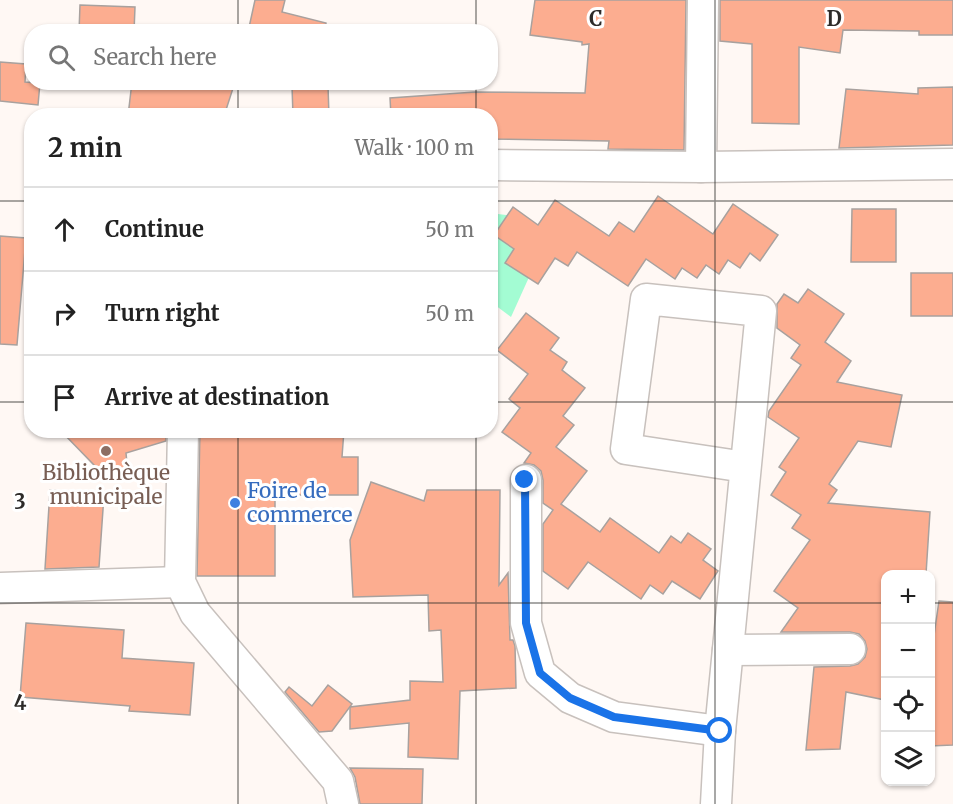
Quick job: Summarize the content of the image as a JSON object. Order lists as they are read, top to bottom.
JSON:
{
  "places": ["Bibliothèque municipale", "Foire de commerce"],
  "page": {
    "search": "Search here",
    "heading": ["2 min", "Walk · 100 m"],
    "list": [
      ["Continue", "50 m"],
      ["Turn right", "50 m"],
      "Arrive at destination"
    ],
    "map_buttons": ["+", "−"]
  },
  "grid": {
    "columns": ["C", "D"],
    "rows": ["3", "4"]
  }
}
